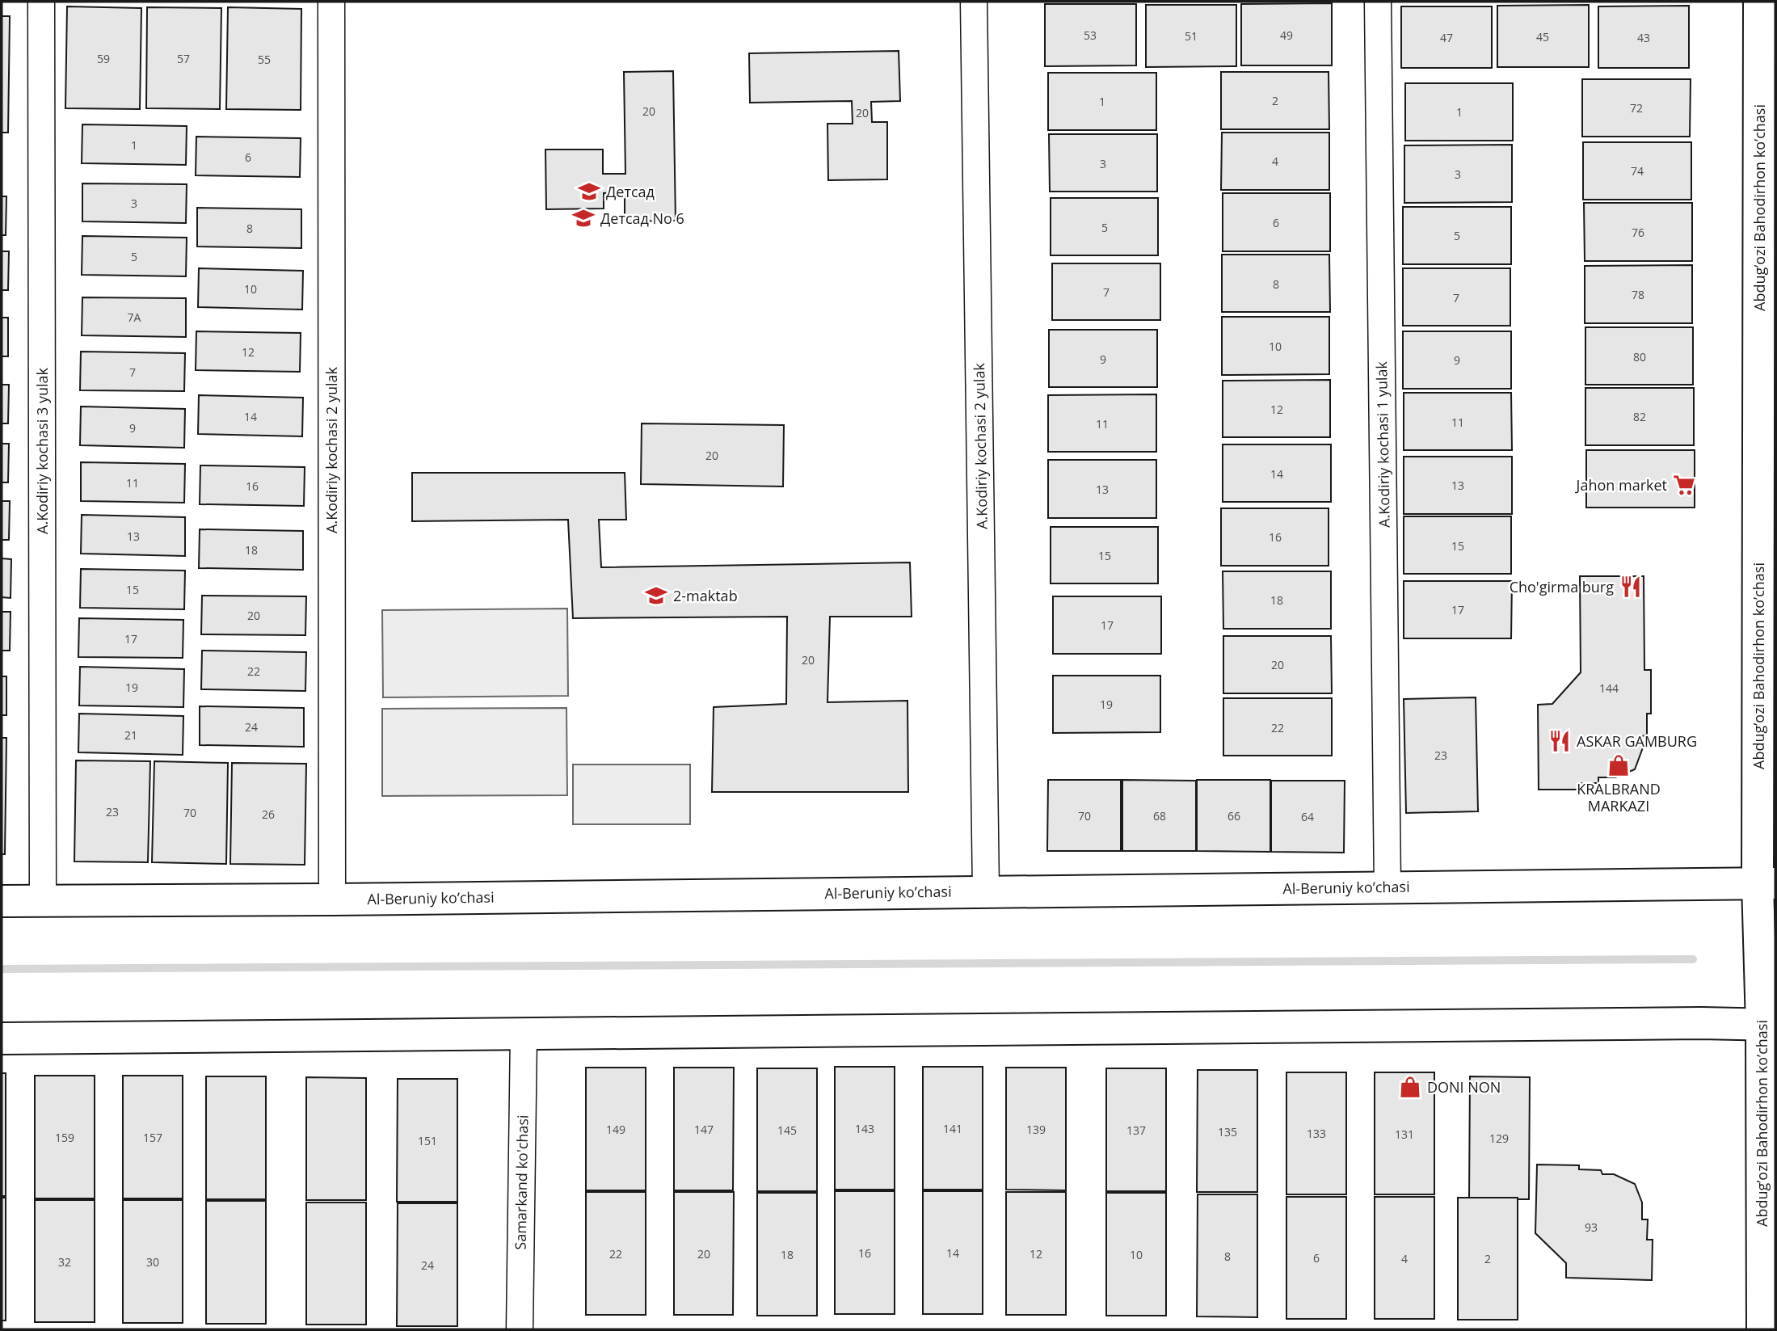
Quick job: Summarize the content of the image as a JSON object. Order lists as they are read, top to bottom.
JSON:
{
  "streets": {
    "main road": ["Abdug’ozi Bahodirhon ko’chasi", "Al-Beruniy ko’chasi"],
    "street": [
      "A.Kodiriy kochasi 1 yulak",
      "A.Kodiriy kochasi 2 yulak",
      "A.Kodiriy kochasi 3 yulak",
      "Samarkand ko'chasi"
    ]
  },
  "crossings": [
    ["Abdug’ozi Bahodirhon ko’chasi", "Al-Beruniy ko’chasi"],
    ["A.Kodiriy kochasi 1 yulak", "Al-Beruniy ko’chasi"],
    ["A.Kodiriy kochasi 2 yulak", "Al-Beruniy ko’chasi"],
    ["A.Kodiriy kochasi 3 yulak", "Al-Beruniy ko’chasi"]
  ],
  "places": {
    "school or university": ["Детсад", "Детсад No 6", "2-maktab"],
    "supermarket": ["Jahon market"],
    "restaurant": ["Cho'girma burg", "ASKAR GAMBURG"],
    "shop": ["KRALBRAND MARKAZI", "DONI NON"]
  },
  "house_numbers": [
    "53",
    "49",
    "51",
    "45",
    "47",
    "43",
    "59",
    "57",
    "55",
    "2",
    "1",
    "72",
    "20",
    "1",
    "20",
    "1",
    "6",
    "4",
    "3",
    "74",
    "3",
    "3",
    "6",
    "5",
    "8",
    "76",
    "5",
    "5",
    "8",
    "10",
    "7",
    "78",
    "7",
    "7A",
    "10",
    "12",
    "80",
    "9",
    "9",
    "7",
    "12",
    "14",
    "82",
    "11",
    "11",
    "9",
    "20",
    "14",
    "11",
    "13",
    "16",
    "13",
    "13",
    "16",
    "15",
    "18",
    "15",
    "15",
    "18",
    "17",
    "20",
    "17",
    "17",
    "20",
    "20",
    "22",
    "19",
    "144",
    "19",
    "24",
    "22",
    "21",
    "23",
    "23",
    "70",
    "26",
    "70",
    "68",
    "66",
    "64",
    "143",
    "141",
    "149",
    "147",
    "139",
    "145",
    "137",
    "135",
    "133",
    "131",
    "159",
    "157",
    "129",
    "151",
    "93",
    "16",
    "14",
    "22",
    "20",
    "12",
    "18",
    "10",
    "8",
    "6",
    "4",
    "2",
    "32",
    "30",
    "24"
  ]
}
